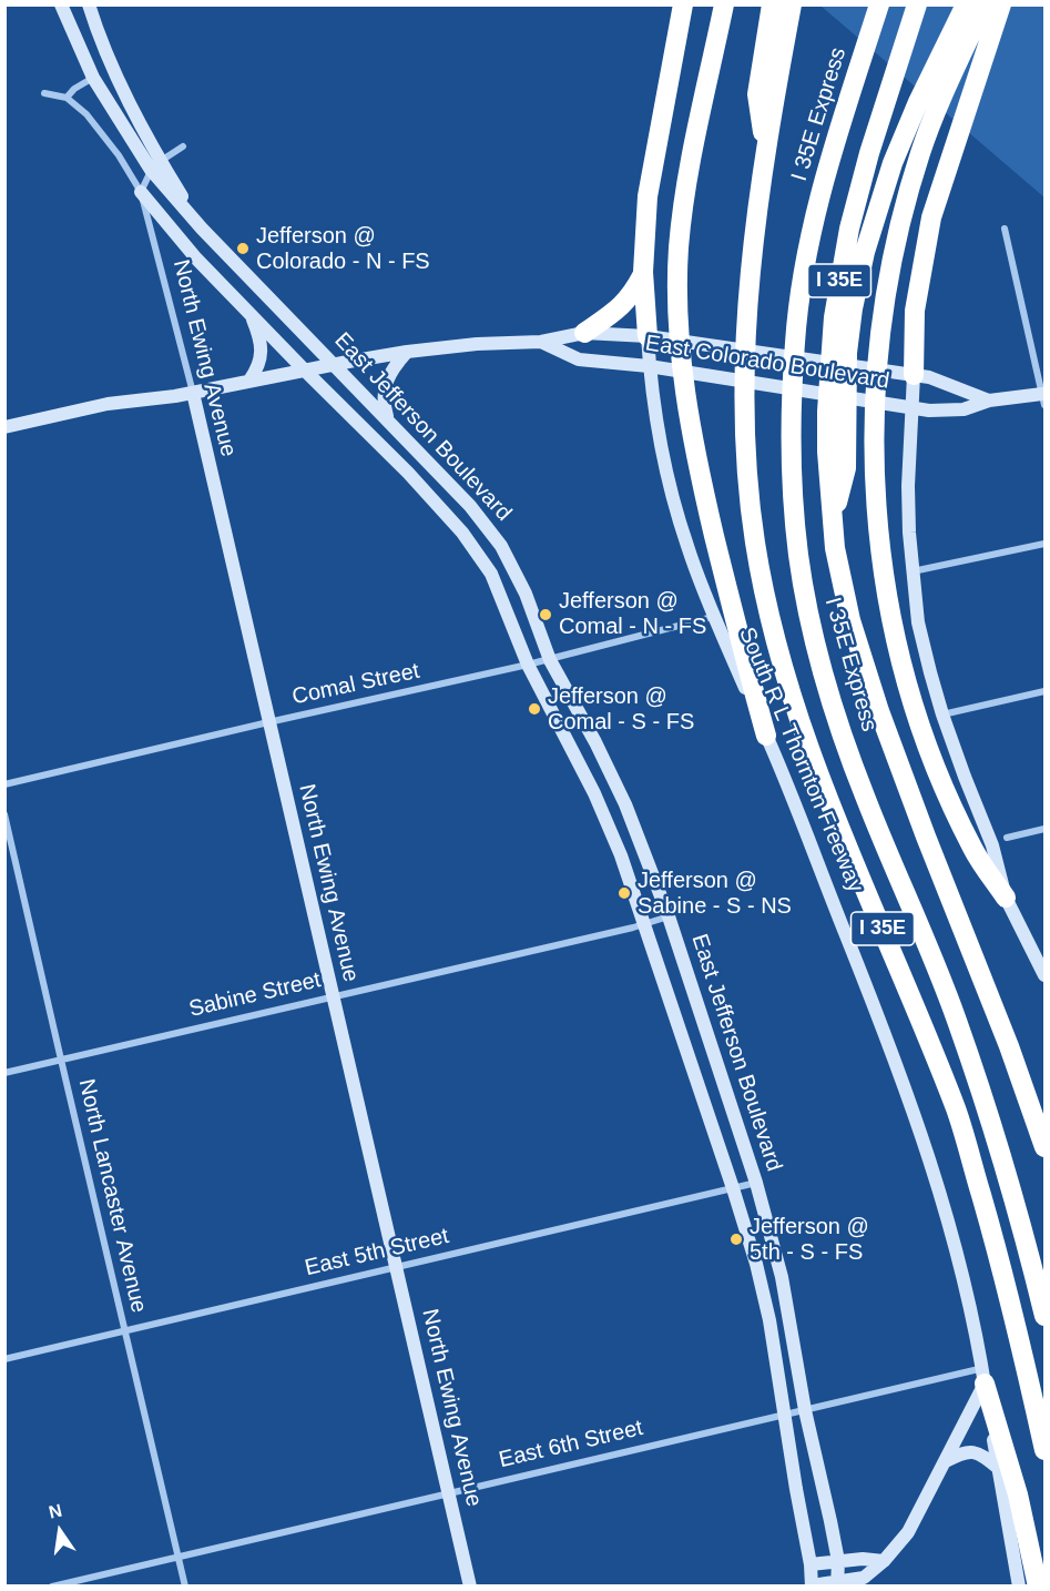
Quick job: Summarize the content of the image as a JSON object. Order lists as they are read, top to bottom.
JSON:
{
  "streets": {
    "highway": ["I 35E Express", "I 35E", "South R L Thornton Freeway"],
    "main road": ["North Ewing Avenue", "East Colorado Boulevard", "East Jefferson Boulevard"],
    "street": [
      "Comal Street",
      "Sabine Street",
      "North Lancaster Avenue",
      "East 5th Street",
      "East 6th Street"
    ]
  },
  "crossings": [
    ["North Ewing Avenue", "East Colorado Boulevard"],
    ["North Ewing Avenue", "East Jefferson Boulevard"],
    ["North Ewing Avenue", "Comal Street"],
    ["North Ewing Avenue", "Sabine Street"],
    ["North Ewing Avenue", "East 5th Street"],
    ["North Ewing Avenue", "East 6th Street"],
    ["East Colorado Boulevard", "East Jefferson Boulevard"],
    ["East Colorado Boulevard", "South R L Thornton Freeway"],
    ["East Jefferson Boulevard", "Comal Street"],
    ["East Jefferson Boulevard", "Sabine Street"],
    ["East Jefferson Boulevard", "East 5th Street"],
    ["East Jefferson Boulevard", "East 6th Street"],
    ["Comal Street", "South R L Thornton Freeway"],
    ["South R L Thornton Freeway", "East 6th Street"],
    ["Sabine Street", "North Lancaster Avenue"],
    ["North Lancaster Avenue", "East 5th Street"],
    ["North Lancaster Avenue", "East 6th Street"]
  ],
  "places": [
    "Jefferson @ Colorado - N - FS",
    "Jefferson @ Comal - N - FS",
    "Jefferson @ Comal - S - FS",
    "Jefferson @ Sabine - S - NS",
    "Jefferson @ 5th - S - FS"
  ],
  "north": "top"
}
